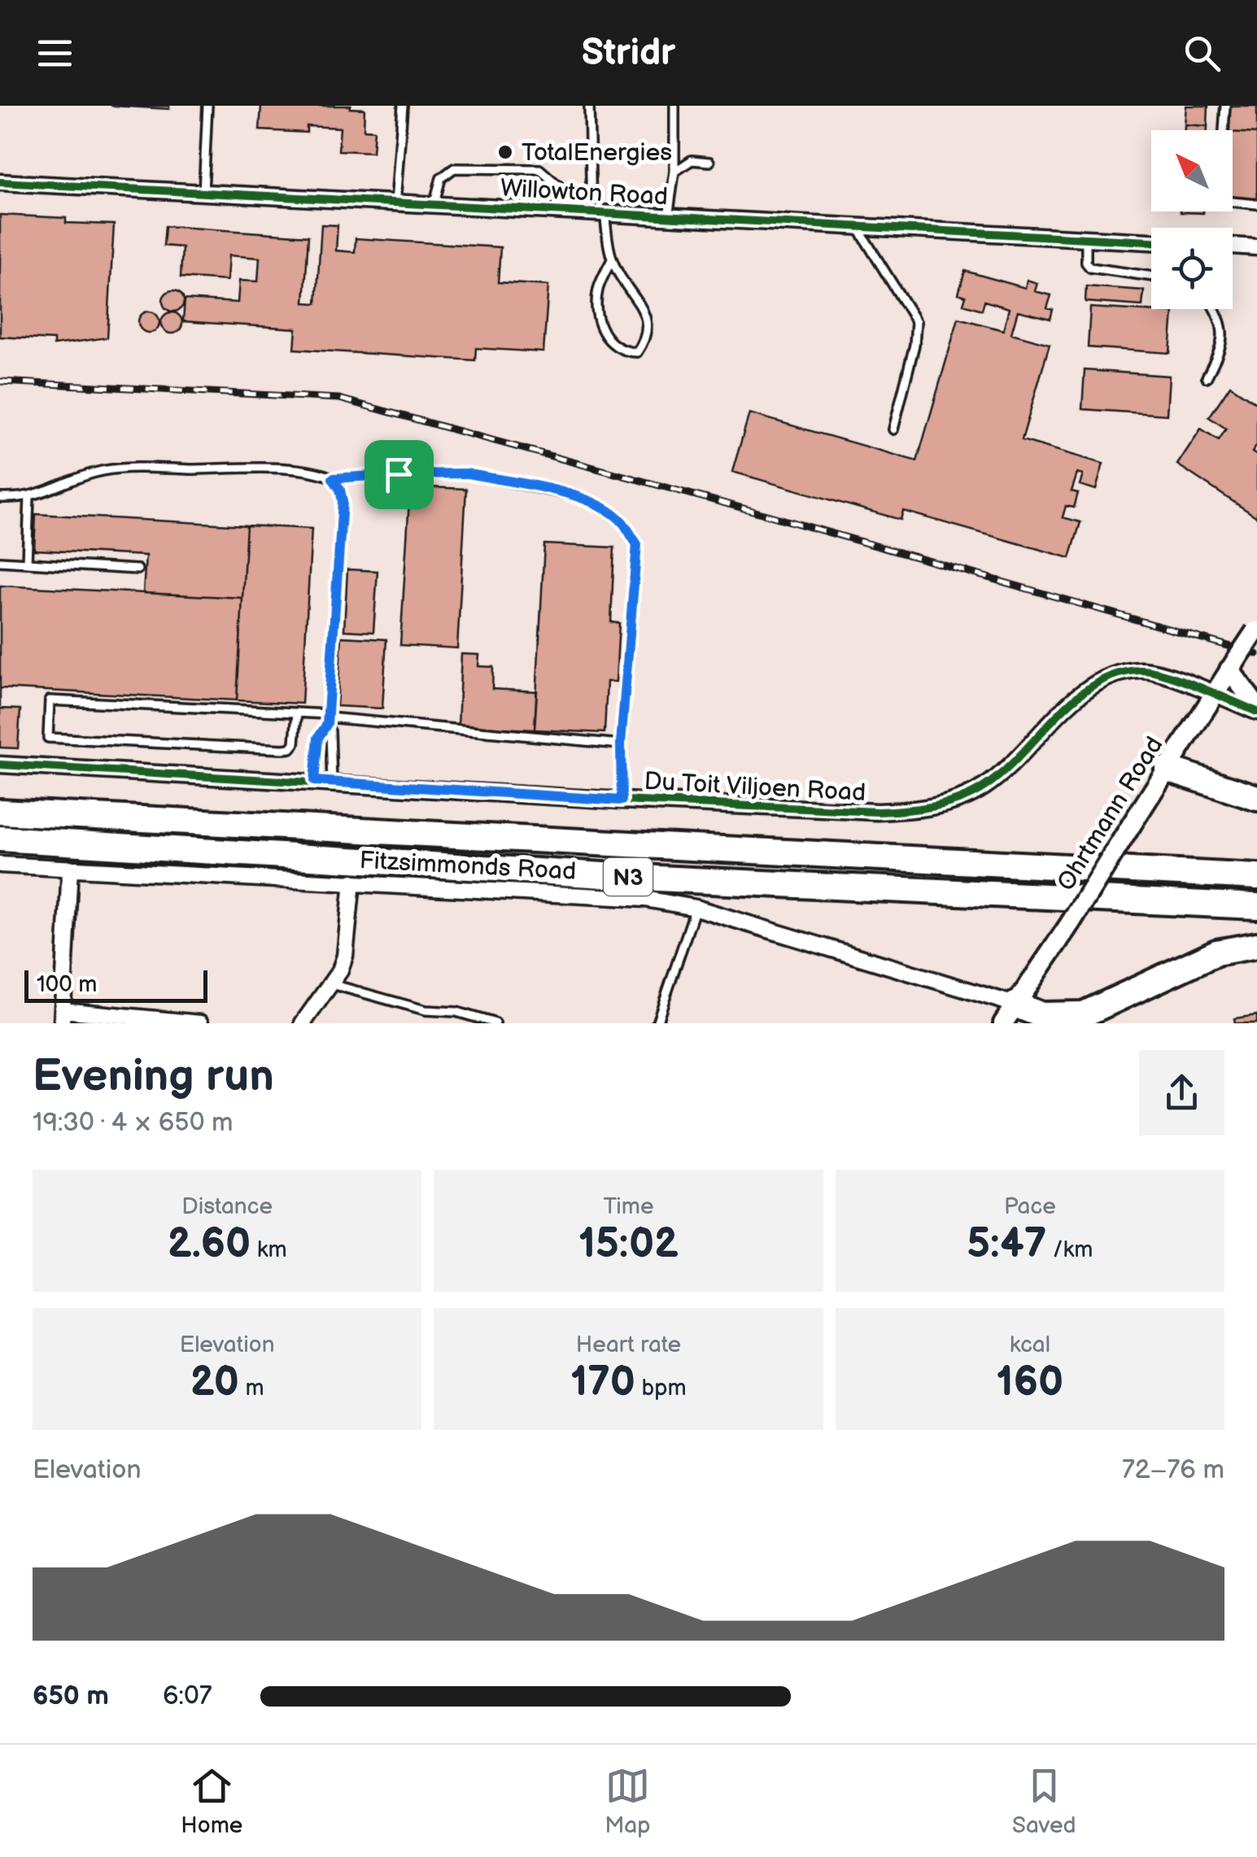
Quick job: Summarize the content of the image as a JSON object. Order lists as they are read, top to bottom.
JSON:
{
  "streets": {
    "highway": ["N3"],
    "main road": ["Ohrtmann Road"],
    "street": ["Willowton Road", "Du Toit Viljoen Road", "Fitzsimmonds Road"]
  },
  "crossings": [
    ["Du Toit Viljoen Road", "Ohrtmann Road"],
    ["Ohrtmann Road", "Fitzsimmonds Road"]
  ],
  "places": ["TotalEnergies"],
  "scale_bar": "100 m",
  "north": "top left",
  "page": {
    "header": "Stridr",
    "scale": "100 m",
    "heading": ["Evening run", "19:30 · 4 × 650 m"],
    "stats": [
      ["Distance", "2.60 km"],
      ["Time", "15:02"],
      ["Pace", "5:47 /km"],
      ["Elevation", "20 m"],
      ["Heart rate", "170 bpm"],
      ["kcal", "160"]
    ],
    "chart": ["Elevation", "72–76 m"],
    "list": [
      {
        "name": "650 m",
        "note": "6:07"
      }
    ],
    "tabs": ["Home", "Map", "Saved"]
  }
}
